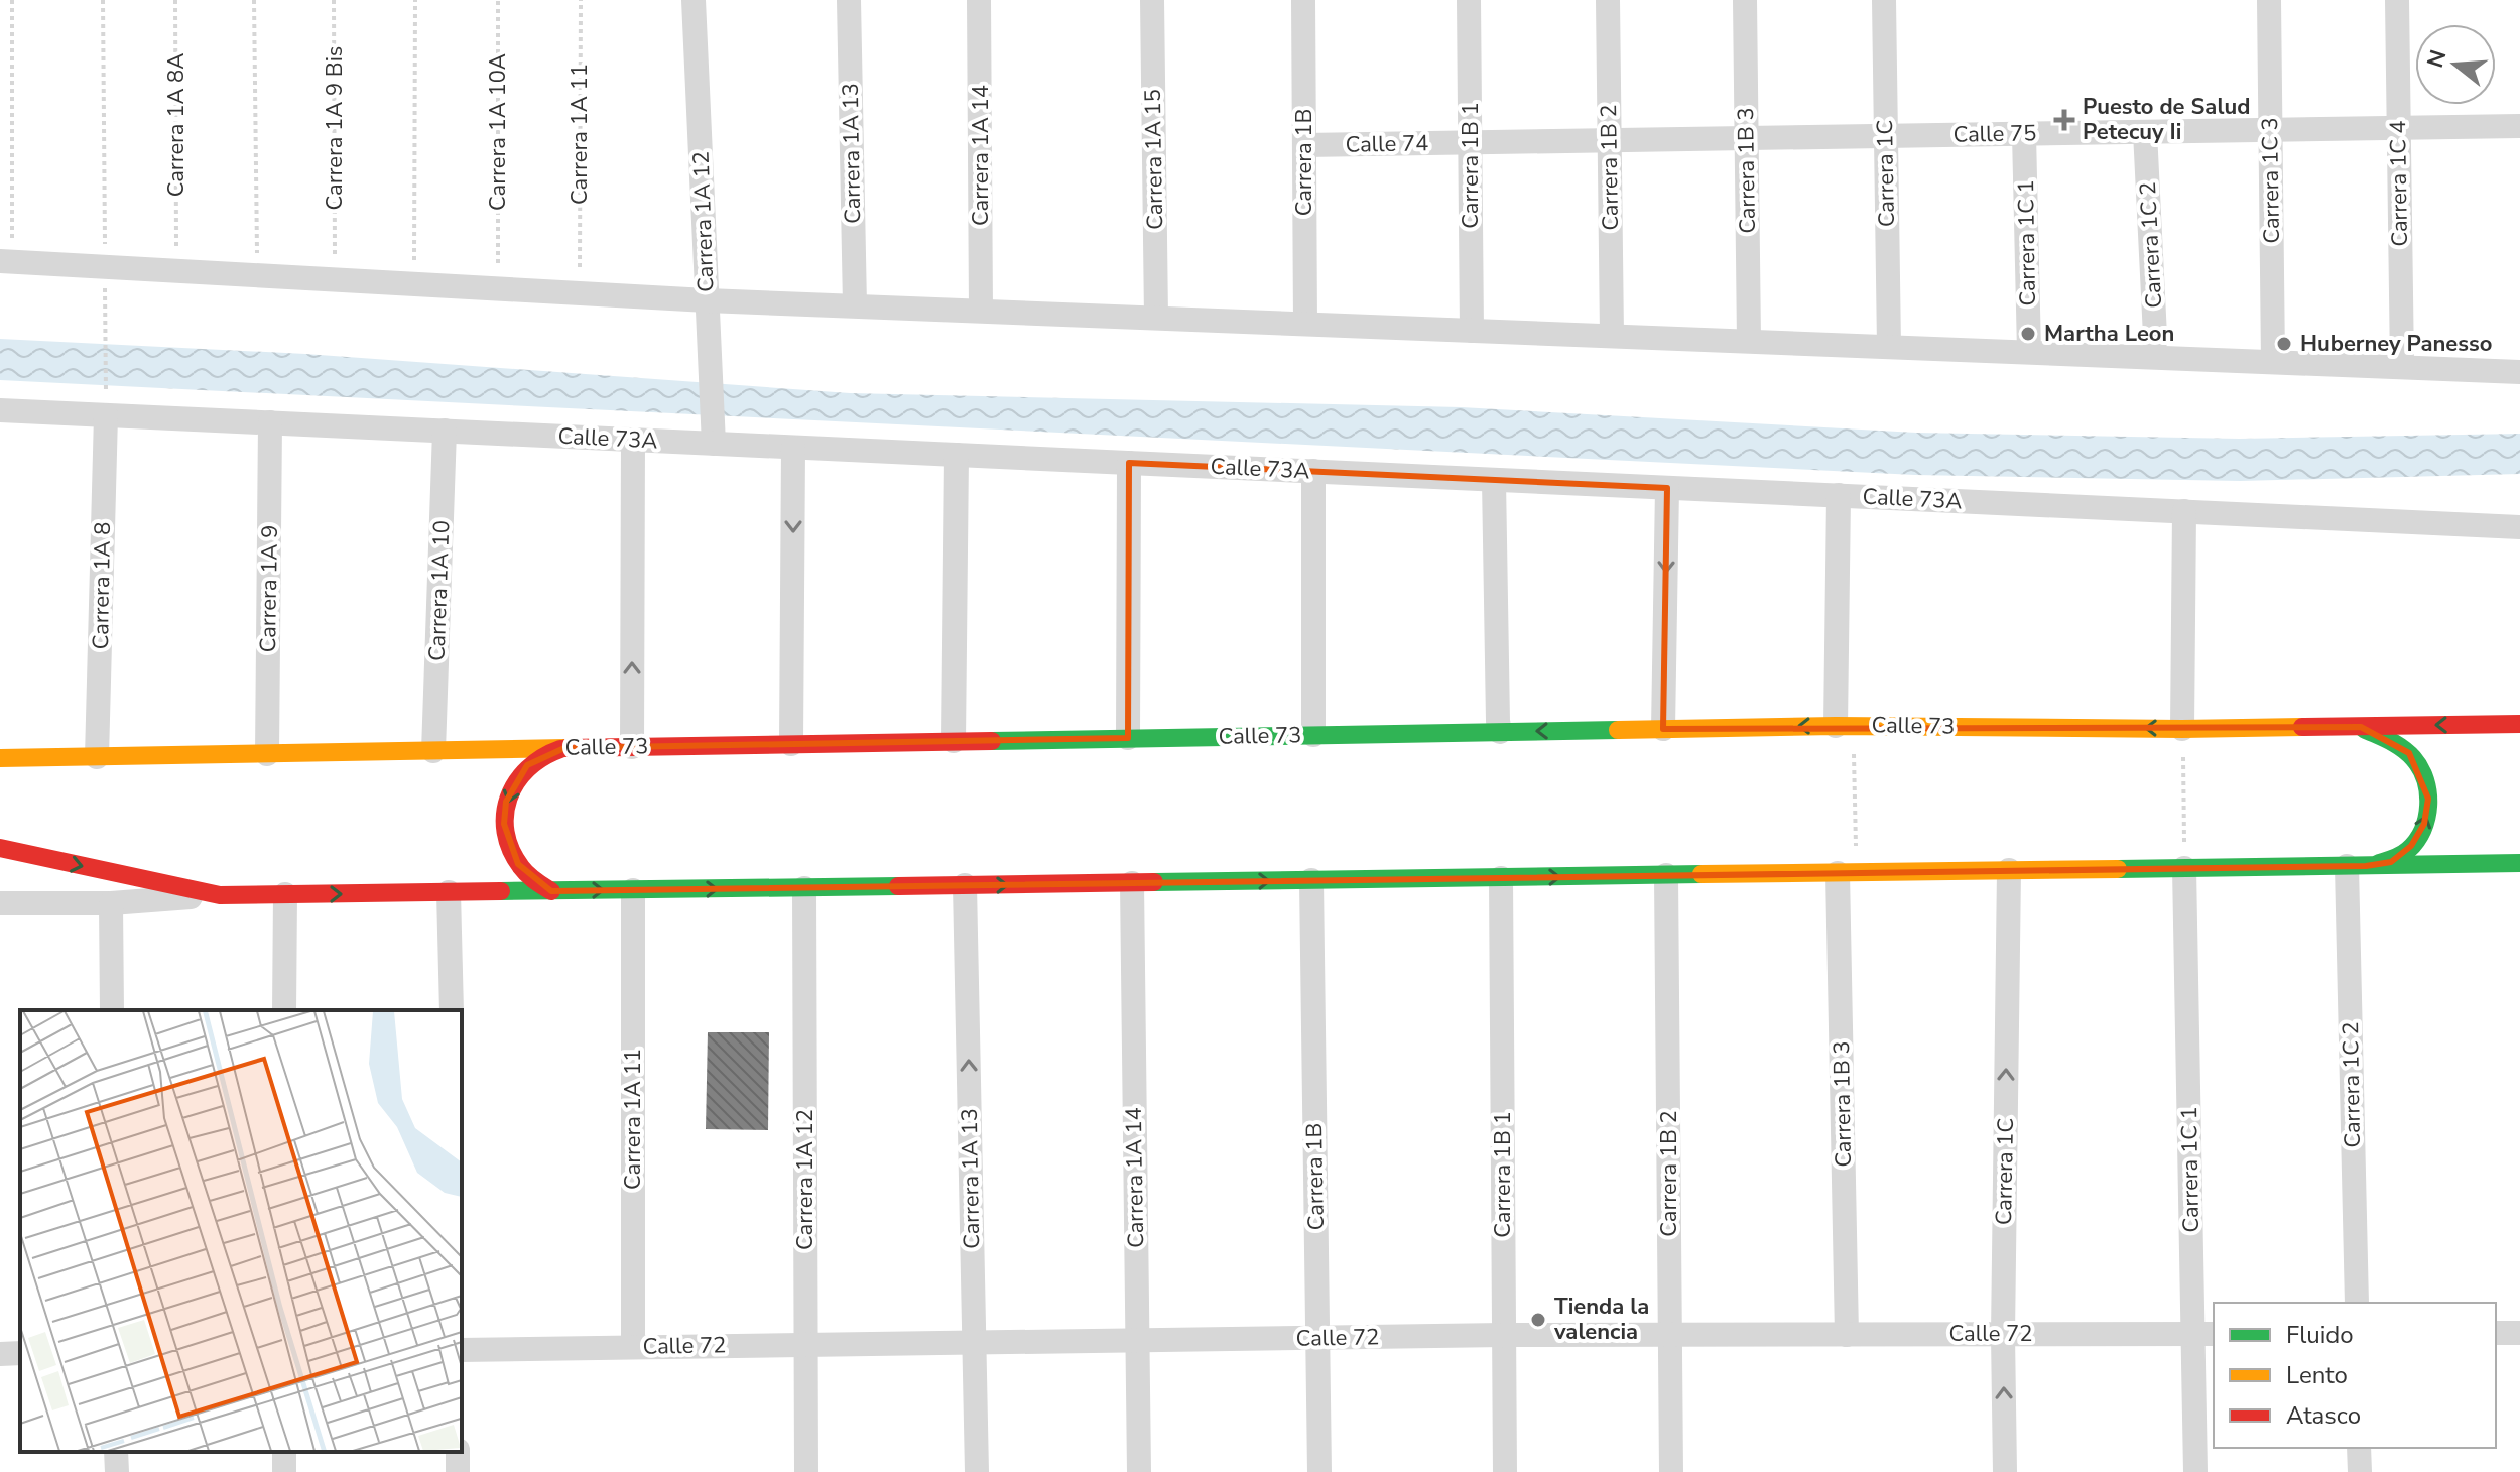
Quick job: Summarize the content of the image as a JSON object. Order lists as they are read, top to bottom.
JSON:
{
  "streets": {
    "main road": ["Calle 73"],
    "street": [
      "Carrera 1A 11",
      "Calle 75",
      "Calle 74",
      "Carrera 1A 13",
      "Carrera 1A 14",
      "Carrera 1A 15",
      "Carrera 1B",
      "Carrera 1B 1",
      "Carrera 1B 2",
      "Carrera 1B 3",
      "Carrera 1C",
      "Carrera 1C 3",
      "Carrera 1C 4",
      "Carrera 1A 12",
      "Carrera 1C 1",
      "Carrera 1C 2",
      "Calle 73A",
      "Carrera 1A 8",
      "Carrera 1A 9",
      "Carrera 1A 10",
      "Calle 72"
    ],
    "path": ["Carrera 1A 8A", "Carrera 1A 9 Bis", "Carrera 1A 10A"]
  },
  "crossings": [
    ["Carrera 1A 11", "Calle 72"],
    ["Calle 75", "Calle 74"],
    ["Calle 75", "Carrera 1B 1"],
    ["Calle 75", "Carrera 1B 2"],
    ["Calle 75", "Carrera 1B 3"],
    ["Calle 75", "Carrera 1C"],
    ["Calle 75", "Carrera 1C 3"],
    ["Calle 75", "Carrera 1C 4"],
    ["Calle 75", "Carrera 1C 1"],
    ["Calle 75", "Carrera 1C 2"],
    ["Calle 74", "Carrera 1B"],
    ["Calle 74", "Carrera 1B 1"],
    ["Carrera 1A 13", "Calle 72"],
    ["Carrera 1A 14", "Calle 72"],
    ["Carrera 1B", "Calle 72"],
    ["Carrera 1B 1", "Calle 72"],
    ["Carrera 1B 2", "Calle 72"],
    ["Carrera 1B 3", "Calle 72"],
    ["Carrera 1C", "Calle 72"],
    ["Carrera 1A 12", "Calle 73A"],
    ["Carrera 1A 12", "Calle 72"],
    ["Carrera 1C 1", "Calle 72"],
    ["Calle 73A", "Carrera 1A 8"],
    ["Calle 73A", "Carrera 1A 9"],
    ["Calle 73A", "Carrera 1A 10"],
    ["Carrera 1A 8", "Calle 73"],
    ["Carrera 1A 9", "Calle 73"],
    ["Carrera 1A 10", "Calle 73"]
  ],
  "one_way": ["Carrera 1A 13", "Carrera 1C"],
  "places": {
    "health": ["Puesto de Salud Petecuy Ii"],
    "other": ["Martha Leon", "Huberney Panesso", "Tienda la valencia"]
  },
  "legend": ["Fluido", "Lento", "Atasco"],
  "north": "left"
}
